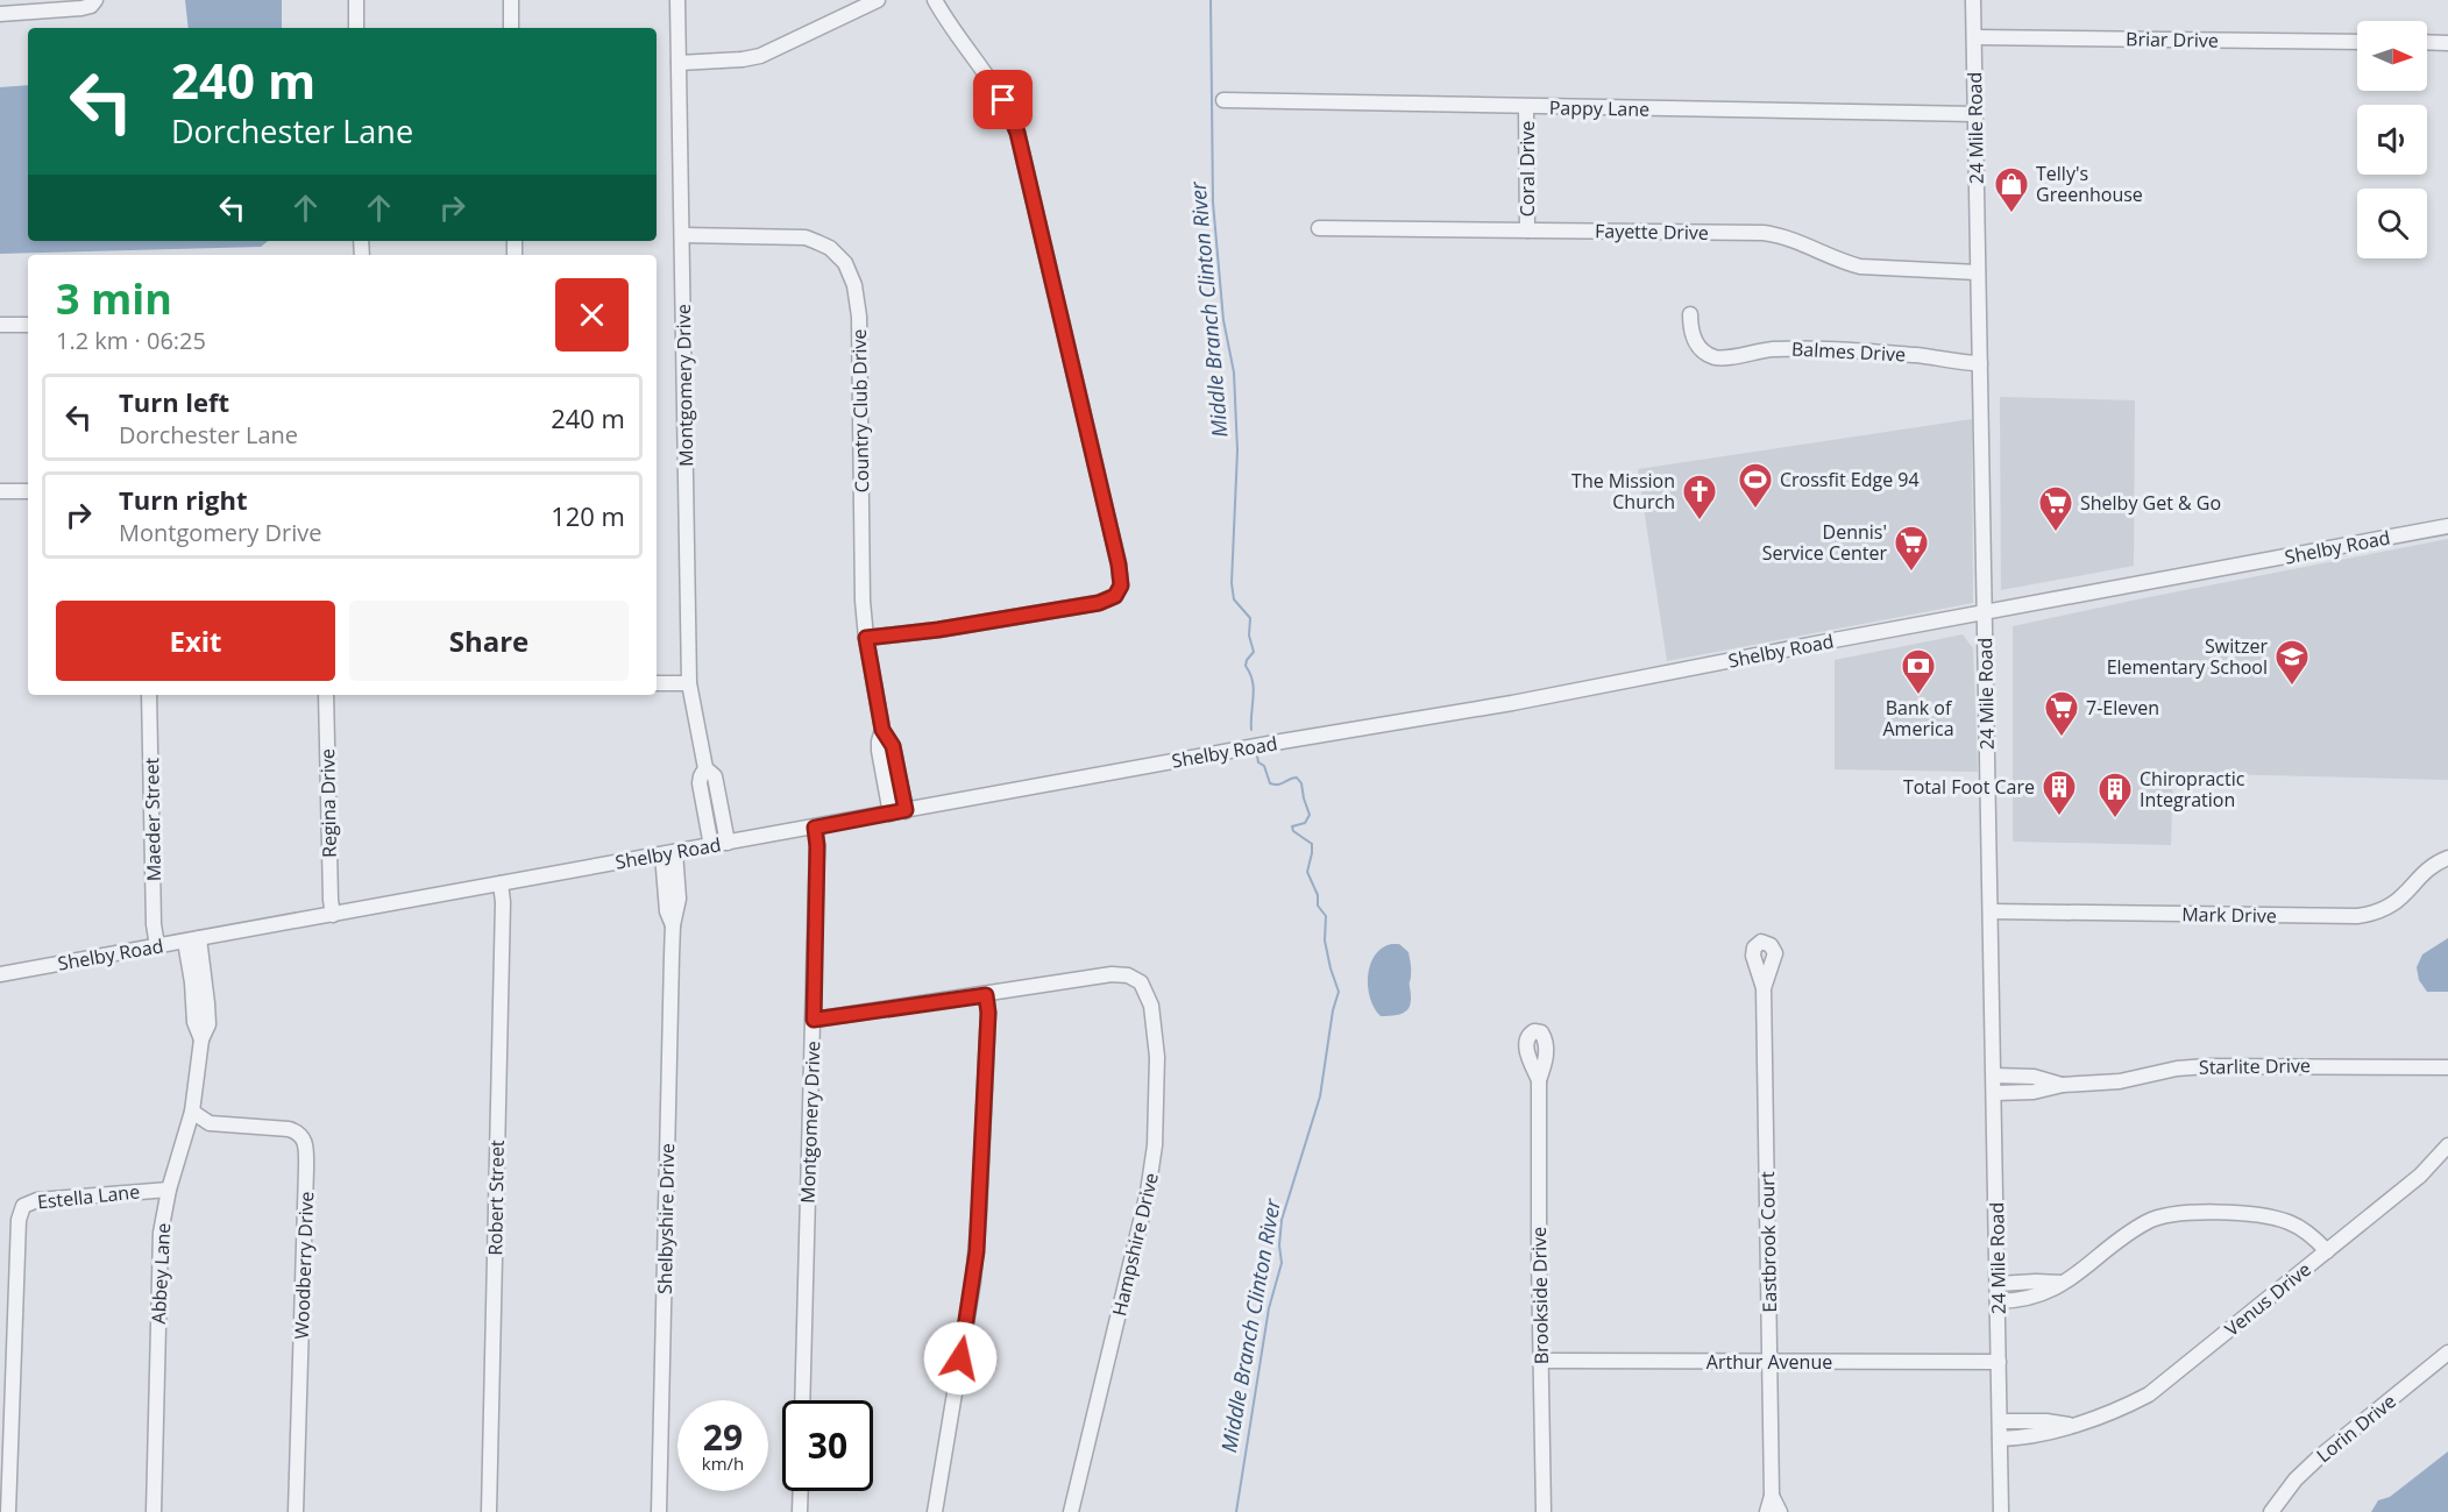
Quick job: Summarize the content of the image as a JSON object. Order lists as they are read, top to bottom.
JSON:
{
  "streets": {
    "street": [
      "Briar Drive",
      "Pappy Lane",
      "24 Mile Road",
      "Coral Drive",
      "Fayette Drive",
      "Balmes Drive",
      "Montgomery Drive",
      "Country Club Drive",
      "Shelby Road",
      "Regina Drive",
      "Maeder Street",
      "Mark Drive",
      "Starlite Drive",
      "Estella Lane",
      "Robert Street",
      "Shelbyshire Drive",
      "Eastbrook Court",
      "Hampshire Drive",
      "Woodberry Drive",
      "Abbey Lane",
      "Brookside Drive",
      "Venus Drive",
      "Arthur Avenue",
      "Lorin Drive"
    ]
  },
  "crossings": [
    ["Briar Drive", "24 Mile Road"],
    ["Pappy Lane", "24 Mile Road"],
    ["Pappy Lane", "Coral Drive"],
    ["24 Mile Road", "Fayette Drive"],
    ["24 Mile Road", "Balmes Drive"],
    ["24 Mile Road", "Shelby Road"],
    ["24 Mile Road", "Mark Drive"],
    ["24 Mile Road", "Starlite Drive"],
    ["24 Mile Road", "Venus Drive"],
    ["24 Mile Road", "Arthur Avenue"],
    ["Coral Drive", "Fayette Drive"],
    ["Montgomery Drive", "Country Club Drive"],
    ["Montgomery Drive", "Shelby Road"],
    ["Country Club Drive", "Shelby Road"],
    ["Shelby Road", "Regina Drive"],
    ["Shelby Road", "Maeder Street"],
    ["Shelby Road", "Robert Street"],
    ["Shelby Road", "Shelbyshire Drive"],
    ["Shelby Road", "Abbey Lane"],
    ["Estella Lane", "Abbey Lane"],
    ["Eastbrook Court", "Arthur Avenue"],
    ["Woodberry Drive", "Abbey Lane"],
    ["Brookside Drive", "Arthur Avenue"]
  ],
  "water": ["Middle Branch Clinton River"],
  "places": {
    "shop": ["Telly's Greenhouse"],
    "sports": ["Crossfit Edge 94"],
    "church": ["The Mission Church"],
    "supermarket": ["Shelby Get & Go", "Dennis' Service Center", "7-Eleven"],
    "school or university": ["Switzer Elementary School"],
    "bank": ["Bank of America"],
    "building": ["Total Foot Care", "Chiropractic Integration"]
  },
  "north": "right",
  "page": {
    "turn": ["240 m", "Dorchester Lane"],
    "heading": ["3 min", "1.2 km · 06:25"],
    "list": [
      {
        "name": "Turn left",
        "note": "Dorchester Lane",
        "value": "240 m"
      },
      {
        "name": "Turn right",
        "note": "Montgomery Drive",
        "value": "120 m"
      }
    ],
    "buttons": ["Exit", "Share"],
    "speed": "29 km/h",
    "limit": "30"
  }
}
